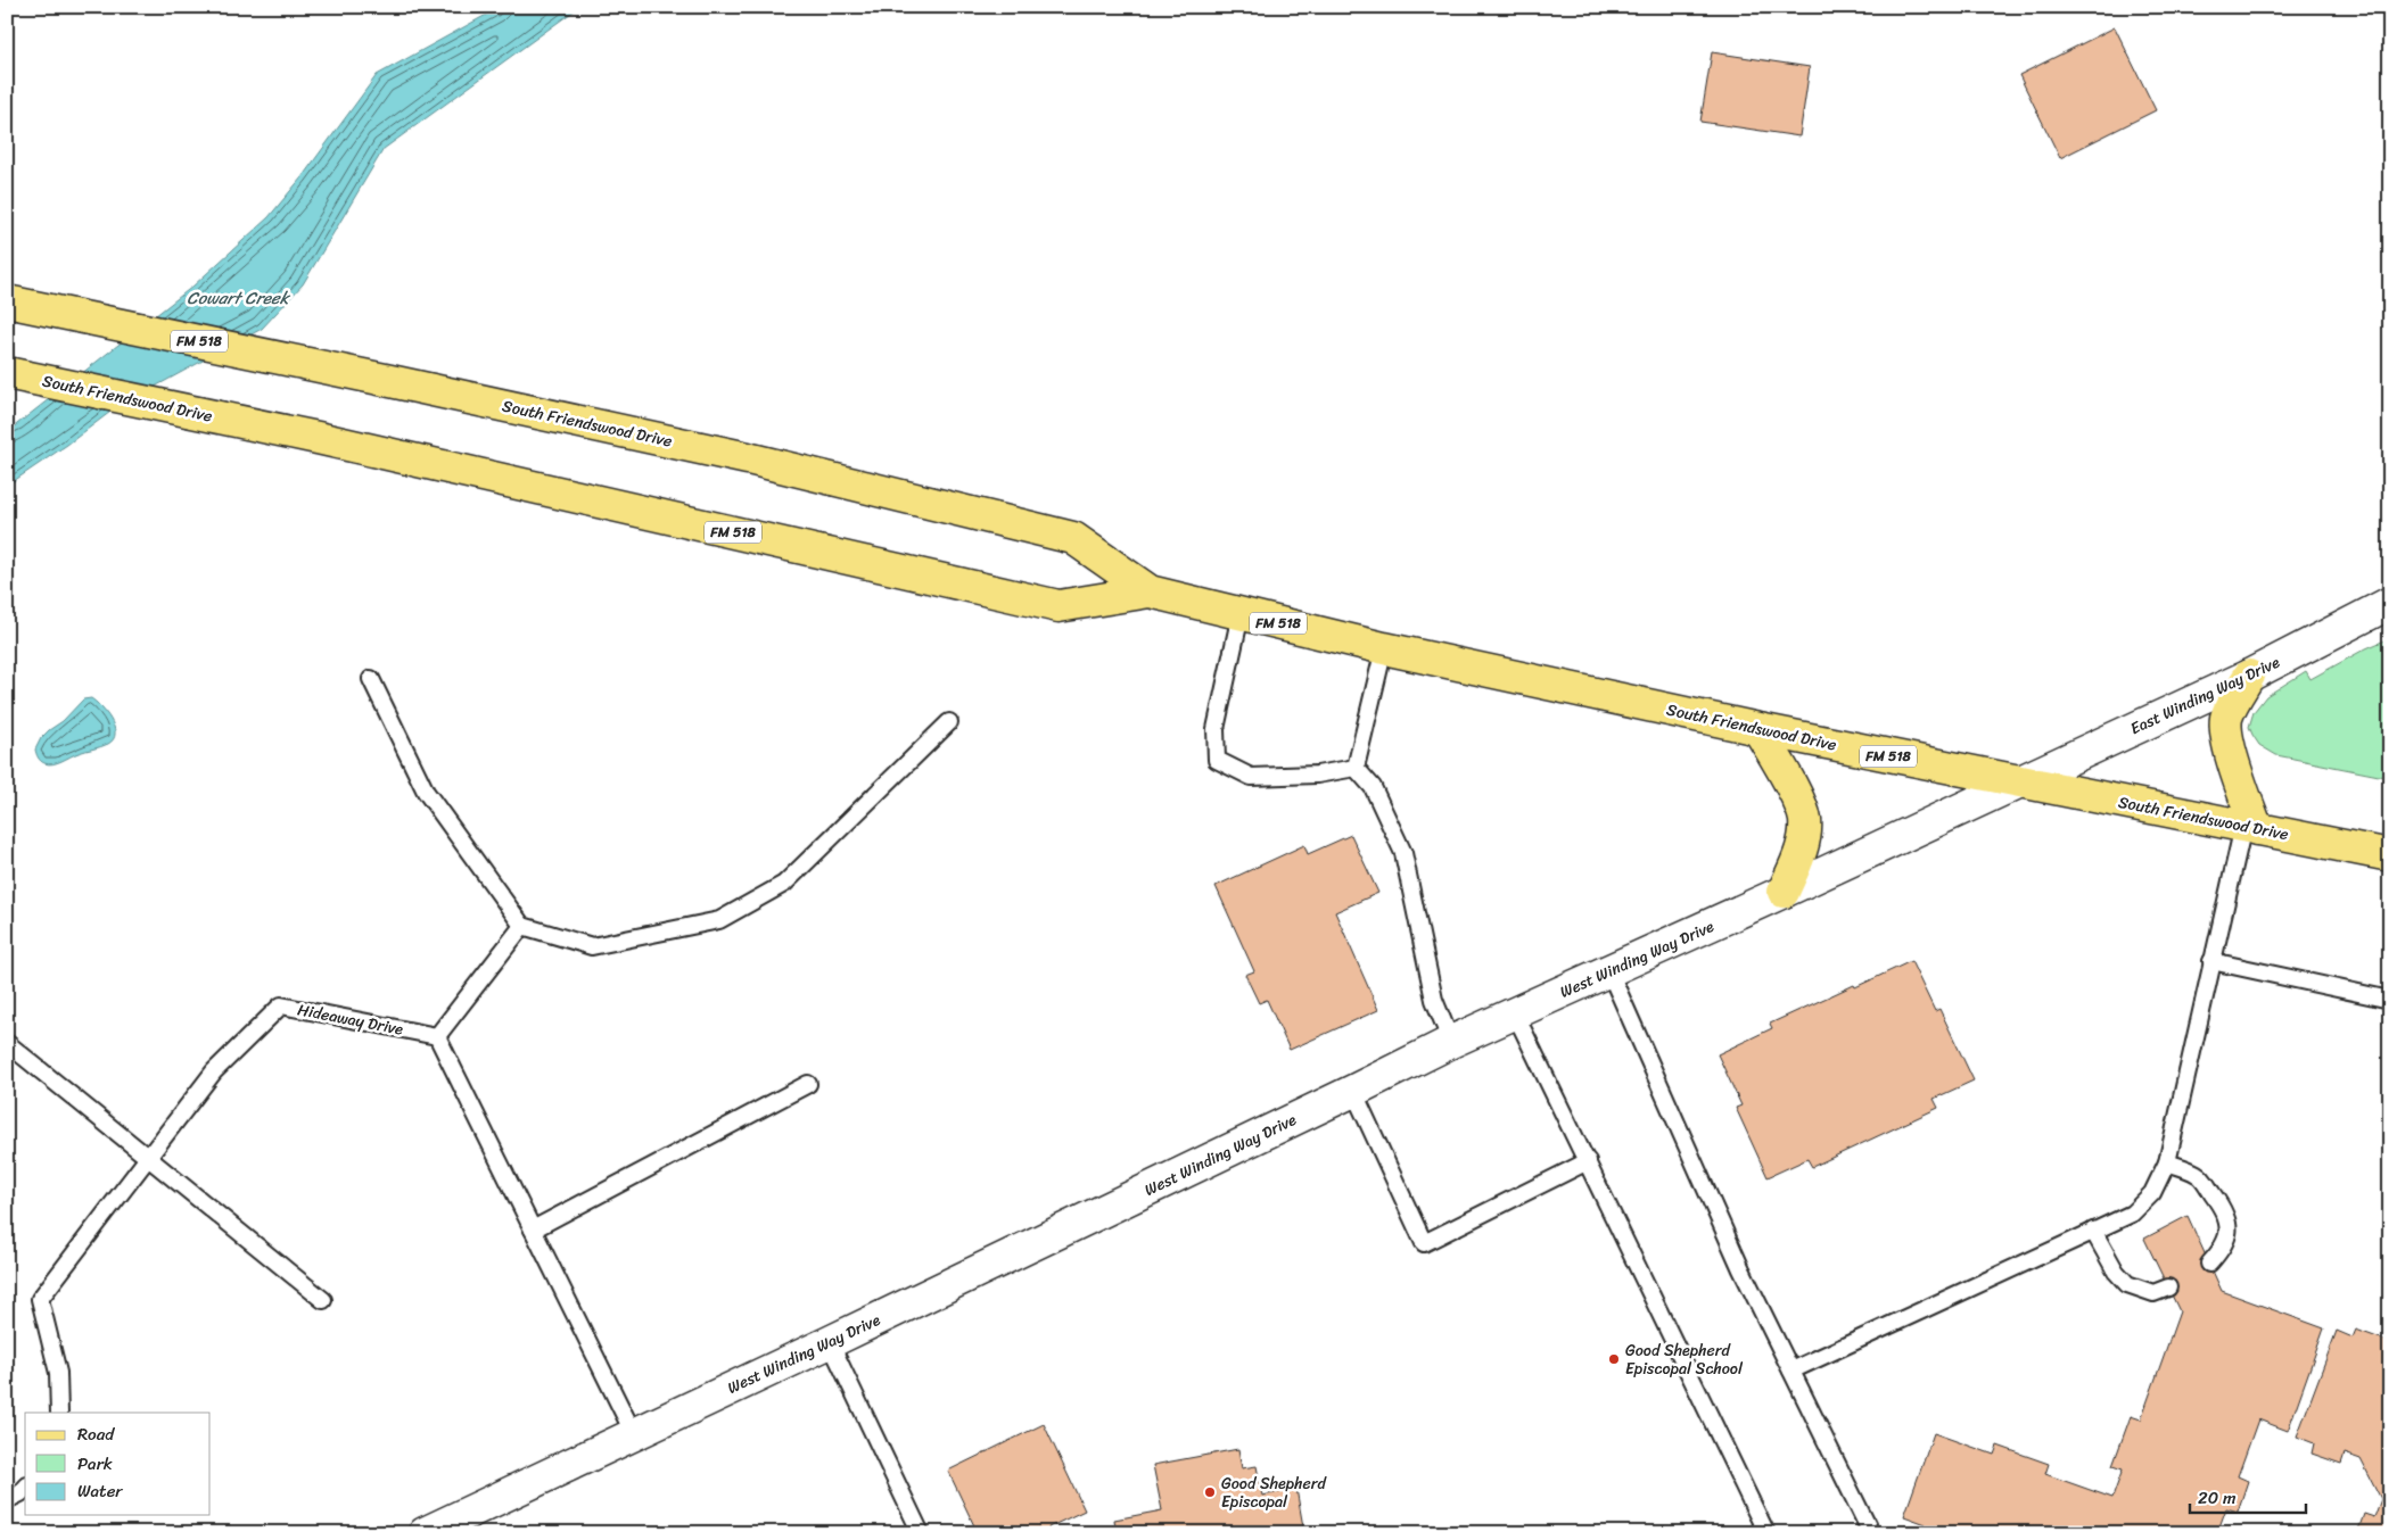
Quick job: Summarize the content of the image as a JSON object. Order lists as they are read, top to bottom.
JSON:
{
  "streets": {
    "main road": ["FM 518", "South Friendswood Drive"],
    "street": ["East Winding Way Drive", "West Winding Way Drive"],
    "lane": ["Hideaway Drive"]
  },
  "crossings": [
    ["South Friendswood Drive", "East Winding Way Drive"],
    ["South Friendswood Drive", "West Winding Way Drive"],
    ["East Winding Way Drive", "West Winding Way Drive"]
  ],
  "water": ["Cowart Creek"],
  "places": ["Good Shepherd Episcopal School", "Good Shepherd Episcopal"],
  "legend": ["Road", "Park", "Water"],
  "scale_bar": "20 m"
}
